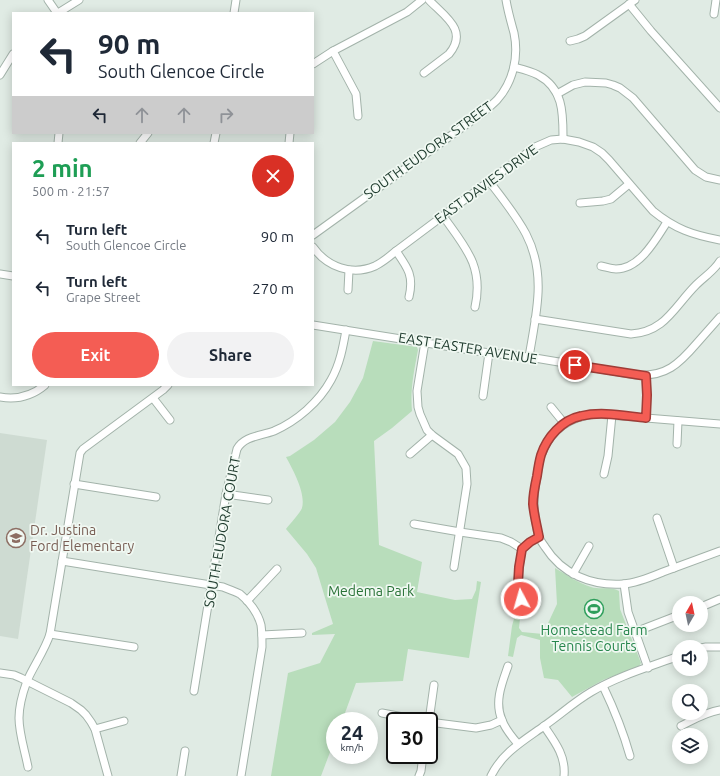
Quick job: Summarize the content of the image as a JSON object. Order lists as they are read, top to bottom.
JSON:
{
  "streets": {
    "street": [
      "SOUTH EUDORA STREET",
      "EAST DAVIES DRIVE",
      "EAST EASTER AVENUE",
      "SOUTH EUDORA COURT"
    ]
  },
  "crossings": [
    ["EAST EASTER AVENUE", "SOUTH EUDORA COURT"]
  ],
  "parks": ["Medema Park"],
  "places": {
    "school or university": ["Dr. Justina Ford Elementary"],
    "sports": ["Homestead Farm Tennis Courts"]
  },
  "north": "top",
  "page": {
    "turn": ["90 m", "South Glencoe Circle"],
    "heading": ["2 min", "500 m · 21:57"],
    "list": [
      {
        "name": "Turn left",
        "note": "South Glencoe Circle",
        "value": "90 m"
      },
      {
        "name": "Turn left",
        "note": "Grape Street",
        "value": "270 m"
      }
    ],
    "buttons": ["Exit", "Share"],
    "speed": "24 km/h",
    "limit": "30"
  }
}
